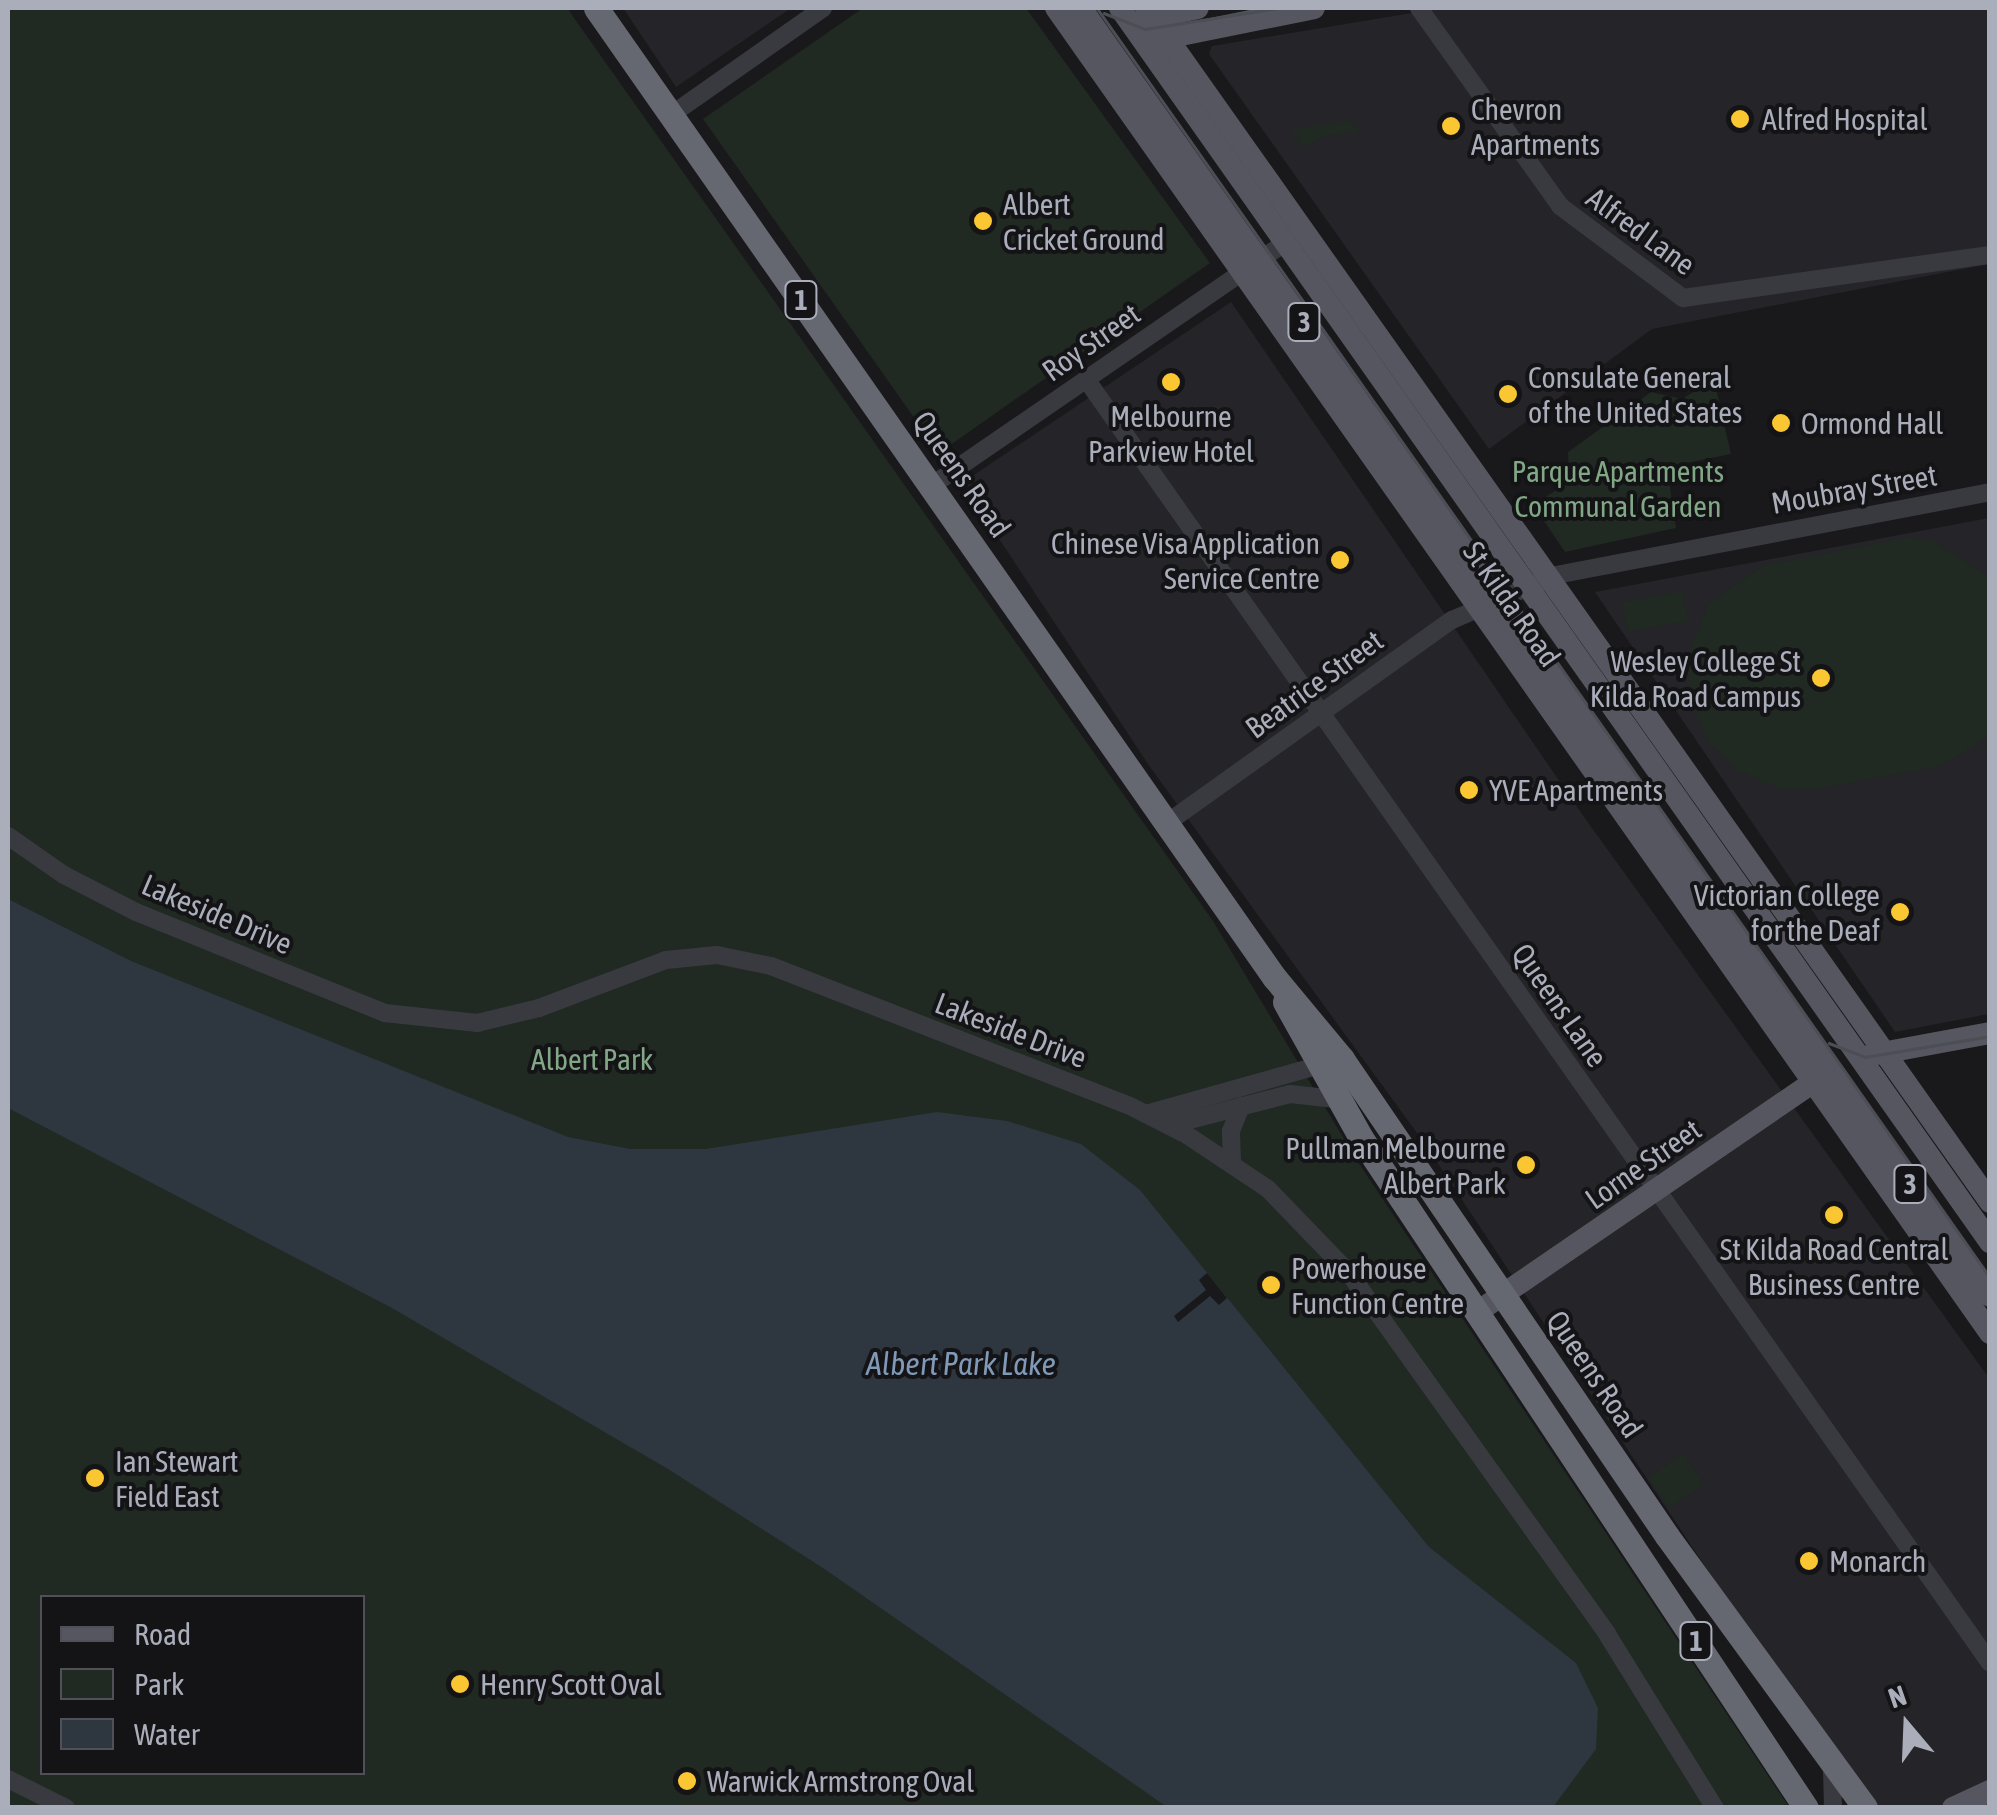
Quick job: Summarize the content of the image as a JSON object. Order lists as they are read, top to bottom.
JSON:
{
  "streets": {
    "highway": ["1", "Queens Road"],
    "main road": ["3", "St Kilda Road", "Lorne Street"],
    "street": [
      "Alfred Lane",
      "Roy Street",
      "Moubray Street",
      "Beatrice Street",
      "Lakeside Drive",
      "Queens Lane"
    ]
  },
  "crossings": [
    ["Roy Street", "Queens Road"],
    ["Roy Street", "St Kilda Road"],
    ["Roy Street", "Queens Lane"],
    ["Queens Road", "Beatrice Street"],
    ["Queens Road", "Lorne Street"],
    ["Moubray Street", "St Kilda Road"],
    ["Moubray Street", "Beatrice Street"],
    ["St Kilda Road", "Beatrice Street"],
    ["St Kilda Road", "Lorne Street"],
    ["Beatrice Street", "Queens Lane"],
    ["Queens Lane", "Lorne Street"]
  ],
  "water": ["Albert Park Lake"],
  "parks": ["Parque Apartments Communal Garden", "Albert Park"],
  "places": [
    "Alfred Hospital",
    "Chevron Apartments",
    "Albert Cricket Ground",
    "Melbourne Parkview Hotel",
    "Consulate General of the United States",
    "Ormond Hall",
    "Chinese Visa Application Service Centre",
    "Wesley College St Kilda Road Campus",
    "YVE Apartments",
    "Victorian College for the Deaf",
    "Pullman Melbourne Albert Park",
    "St Kilda Road Central Business Centre",
    "Powerhouse Function Centre",
    "Ian Stewart Field East",
    "Monarch",
    "Henry Scott Oval",
    "Warwick Armstrong Oval"
  ],
  "legend": ["Road", "Park", "Water"],
  "north": "top"
}
